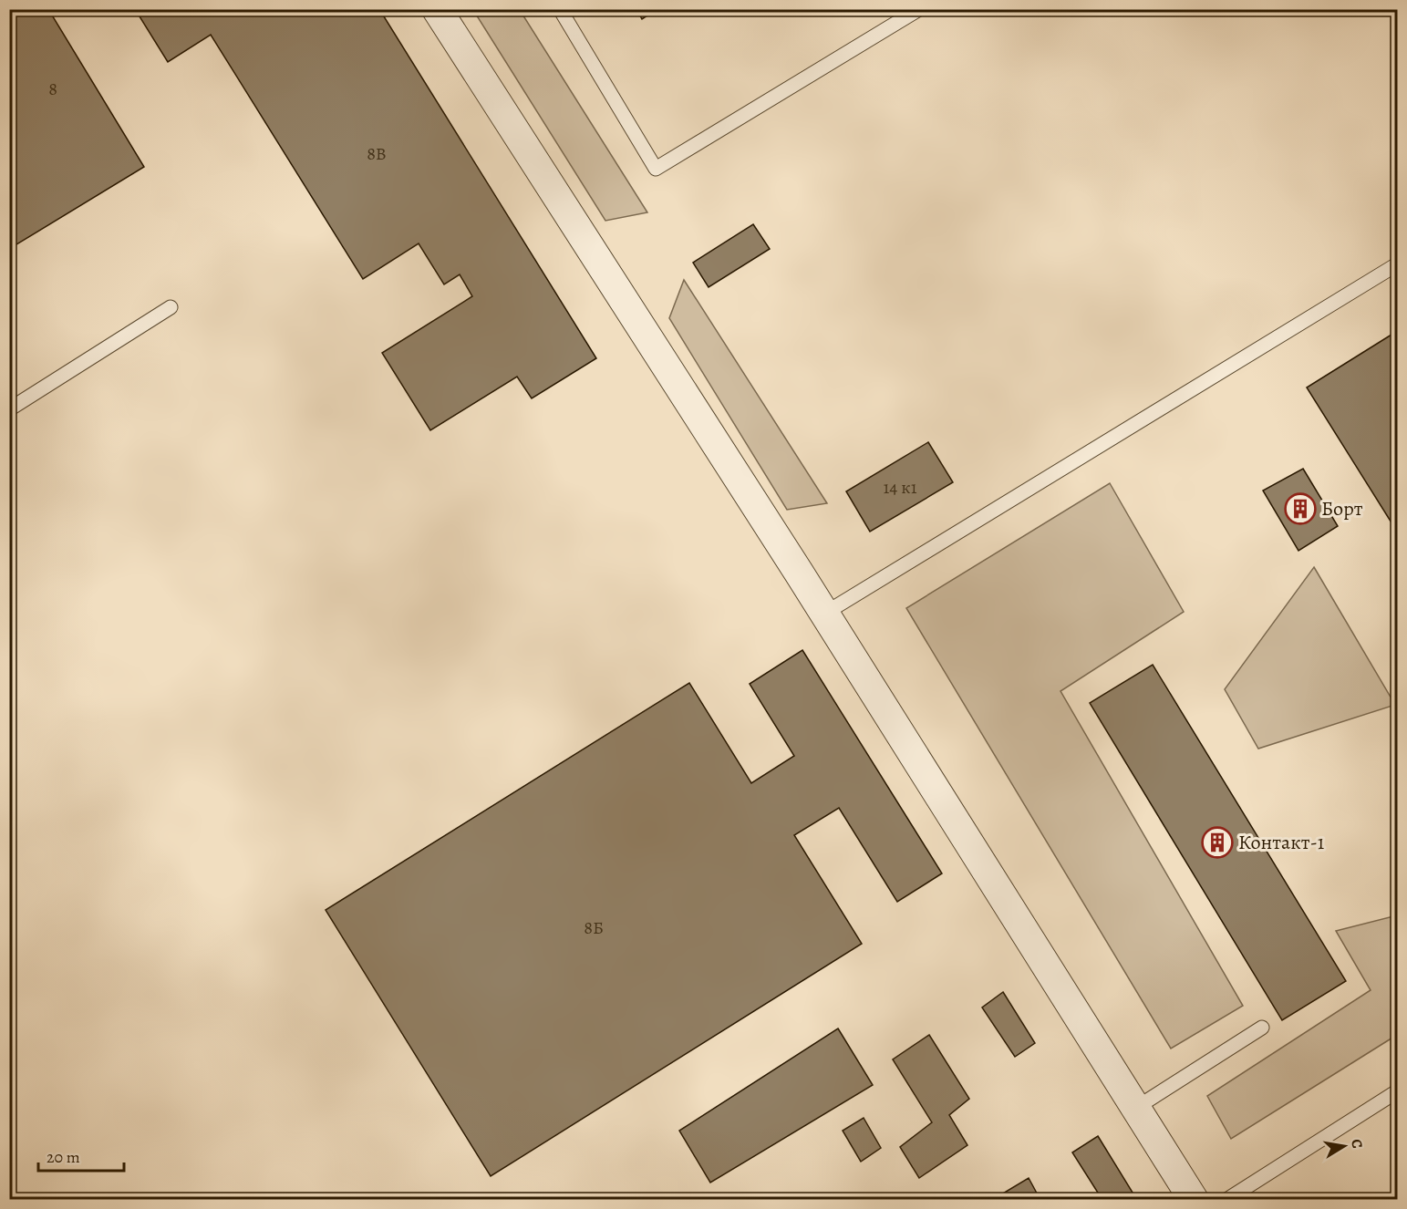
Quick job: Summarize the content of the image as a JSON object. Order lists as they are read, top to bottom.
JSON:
{
  "places": {
    "building": ["Борт", "Контакт-1"]
  },
  "house_numbers": [
    "8",
    "8В",
    "14 к1",
    "8Б"
  ],
  "scale_bar": "20 m",
  "north": "right"
}
